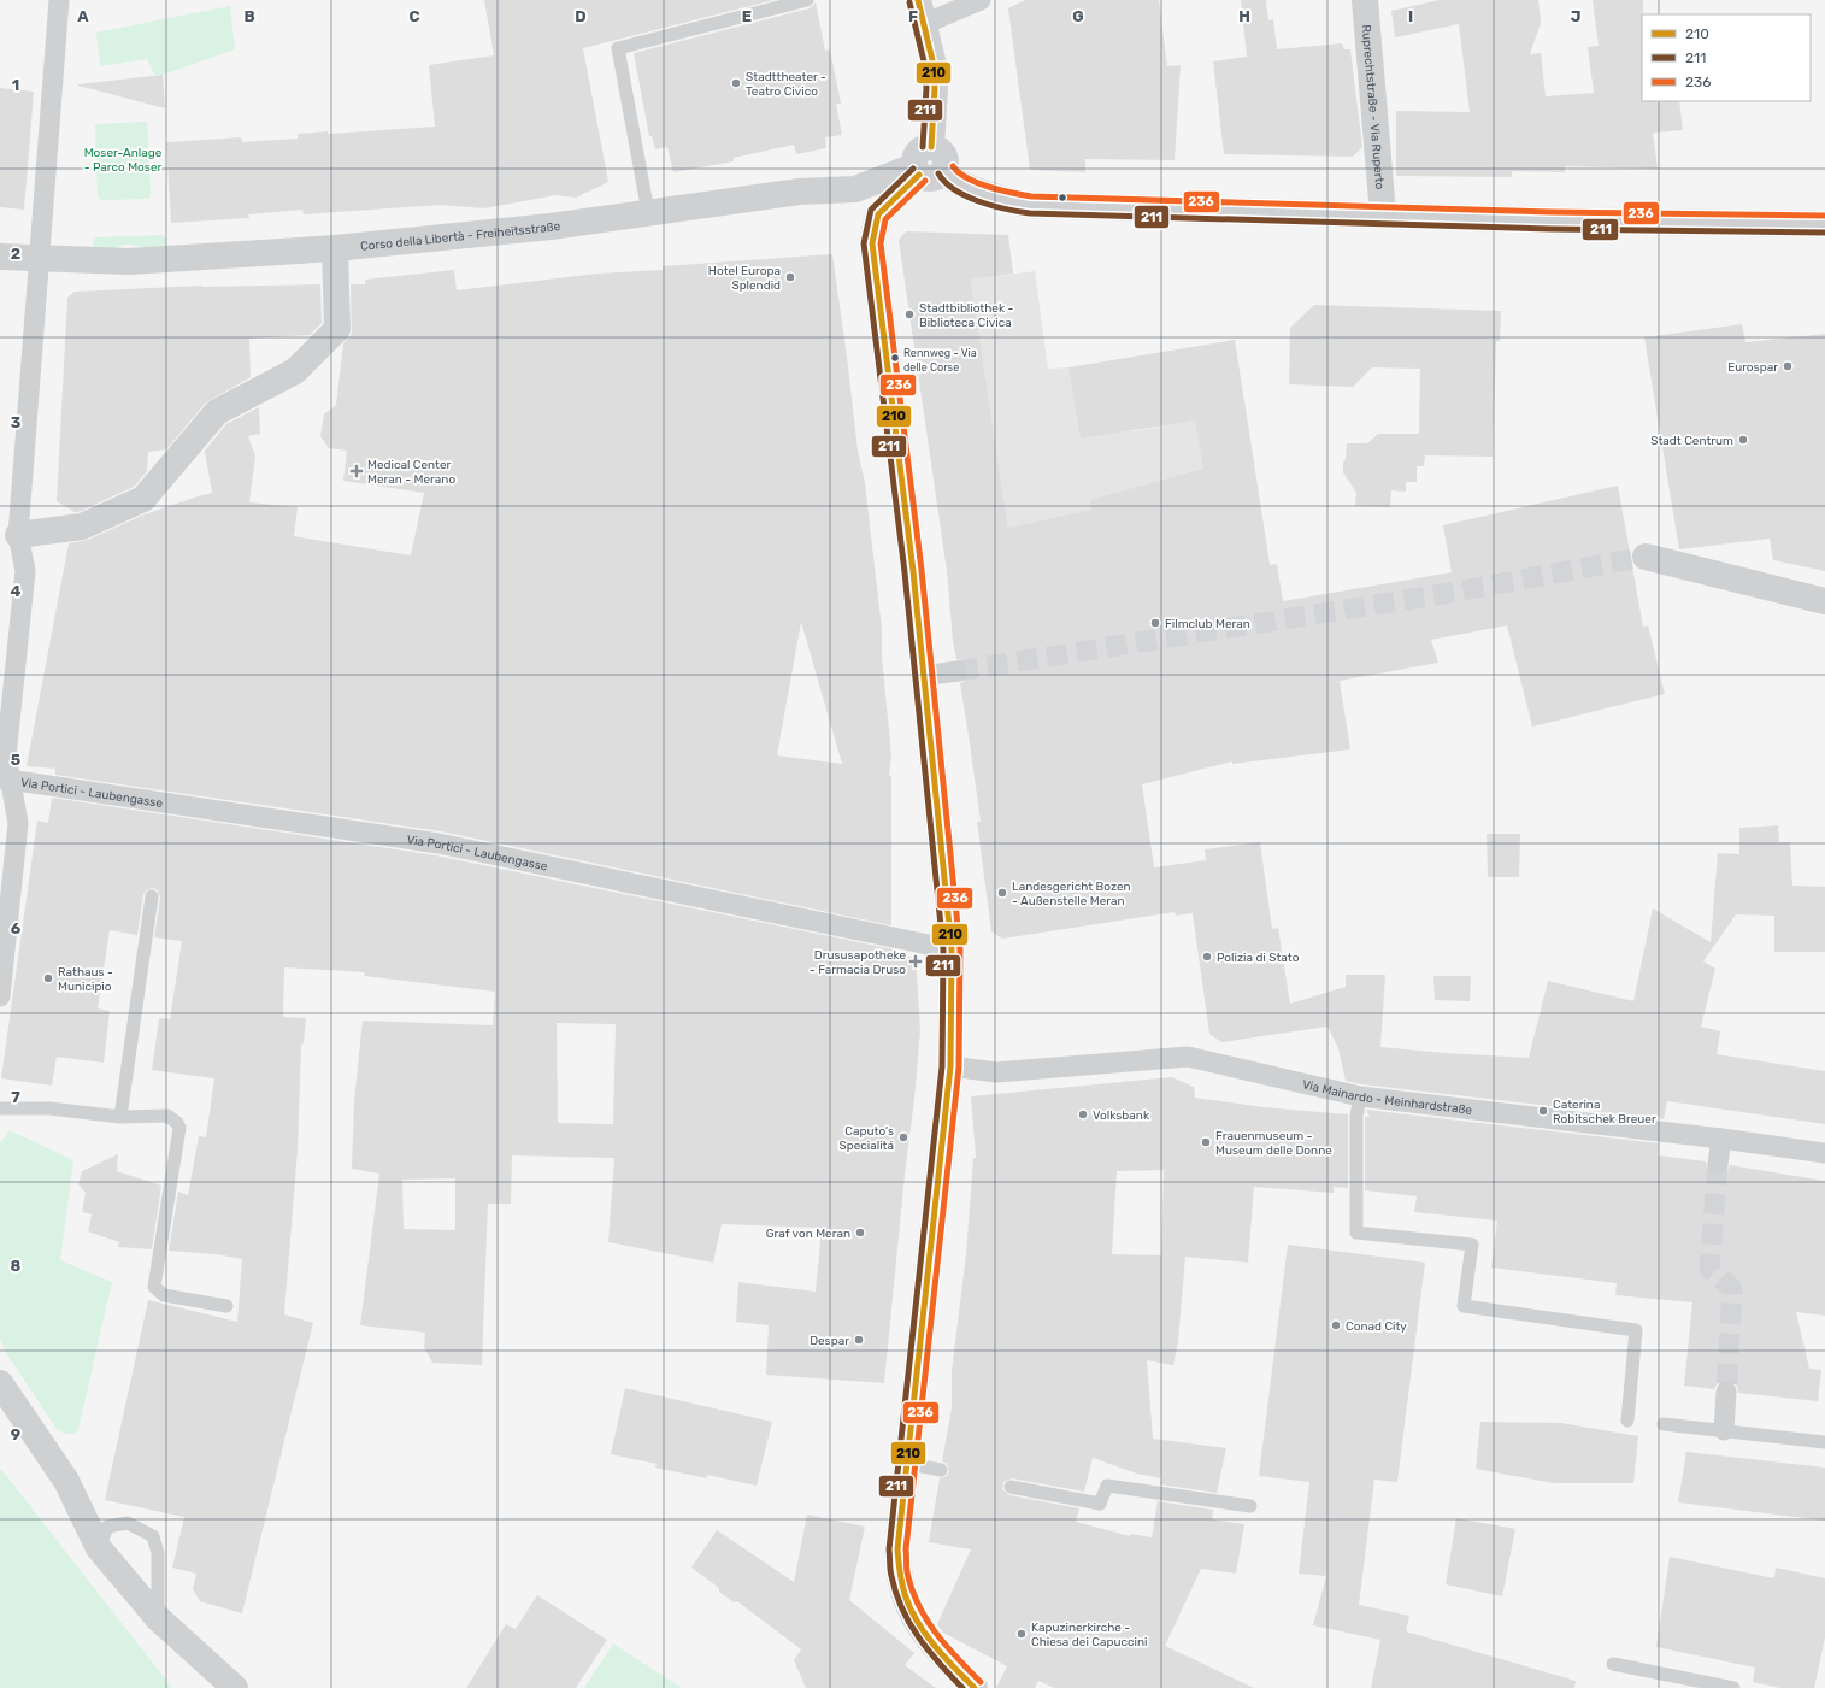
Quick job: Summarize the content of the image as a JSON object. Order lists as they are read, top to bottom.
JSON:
{
  "streets": {
    "street": [
      "Ruprechtstraße - Via Ruperto",
      "Corso della Libertà - Freiheitsstraße",
      "Via Portici - Laubengasse",
      "Via Mainardo - Meinhardstraße"
    ]
  },
  "parks": ["Moser-Anlage - Parco Moser"],
  "places": {
    "other": [
      "Stadttheater - Teatro Civico",
      "Hotel Europa Splendid",
      "Stadtbibliothek - Biblioteca Civica",
      "Rennweg - Via delle Corse",
      "Eurospar",
      "Stadt Centrum",
      "Filmclub Meran",
      "Landesgericht Bozen - Außenstelle Meran",
      "Polizia di Stato",
      "Rathaus - Municipio",
      "Caterina Robitschek Breuer",
      "Volksbank",
      "Caputo‘s Specialitá",
      "Frauenmuseum - Museum delle Donne",
      "Graf von Meran",
      "Conad City",
      "Despar",
      "Kapuzinerkirche - Chiesa dei Capuccini"
    ],
    "health": ["Medical Center Meran - Merano", "Drususapotheke - Farmacia Druso"]
  },
  "lines": ["transit line 210", "transit line 211", "transit line 236"],
  "legend": ["210", "211", "236"],
  "grid": {
    "columns": [
      "A",
      "B",
      "C",
      "D",
      "E",
      "F",
      "G",
      "H",
      "I",
      "J"
    ],
    "rows": [
      "1",
      "2",
      "3",
      "4",
      "5",
      "6",
      "7",
      "8",
      "9"
    ]
  }
}
